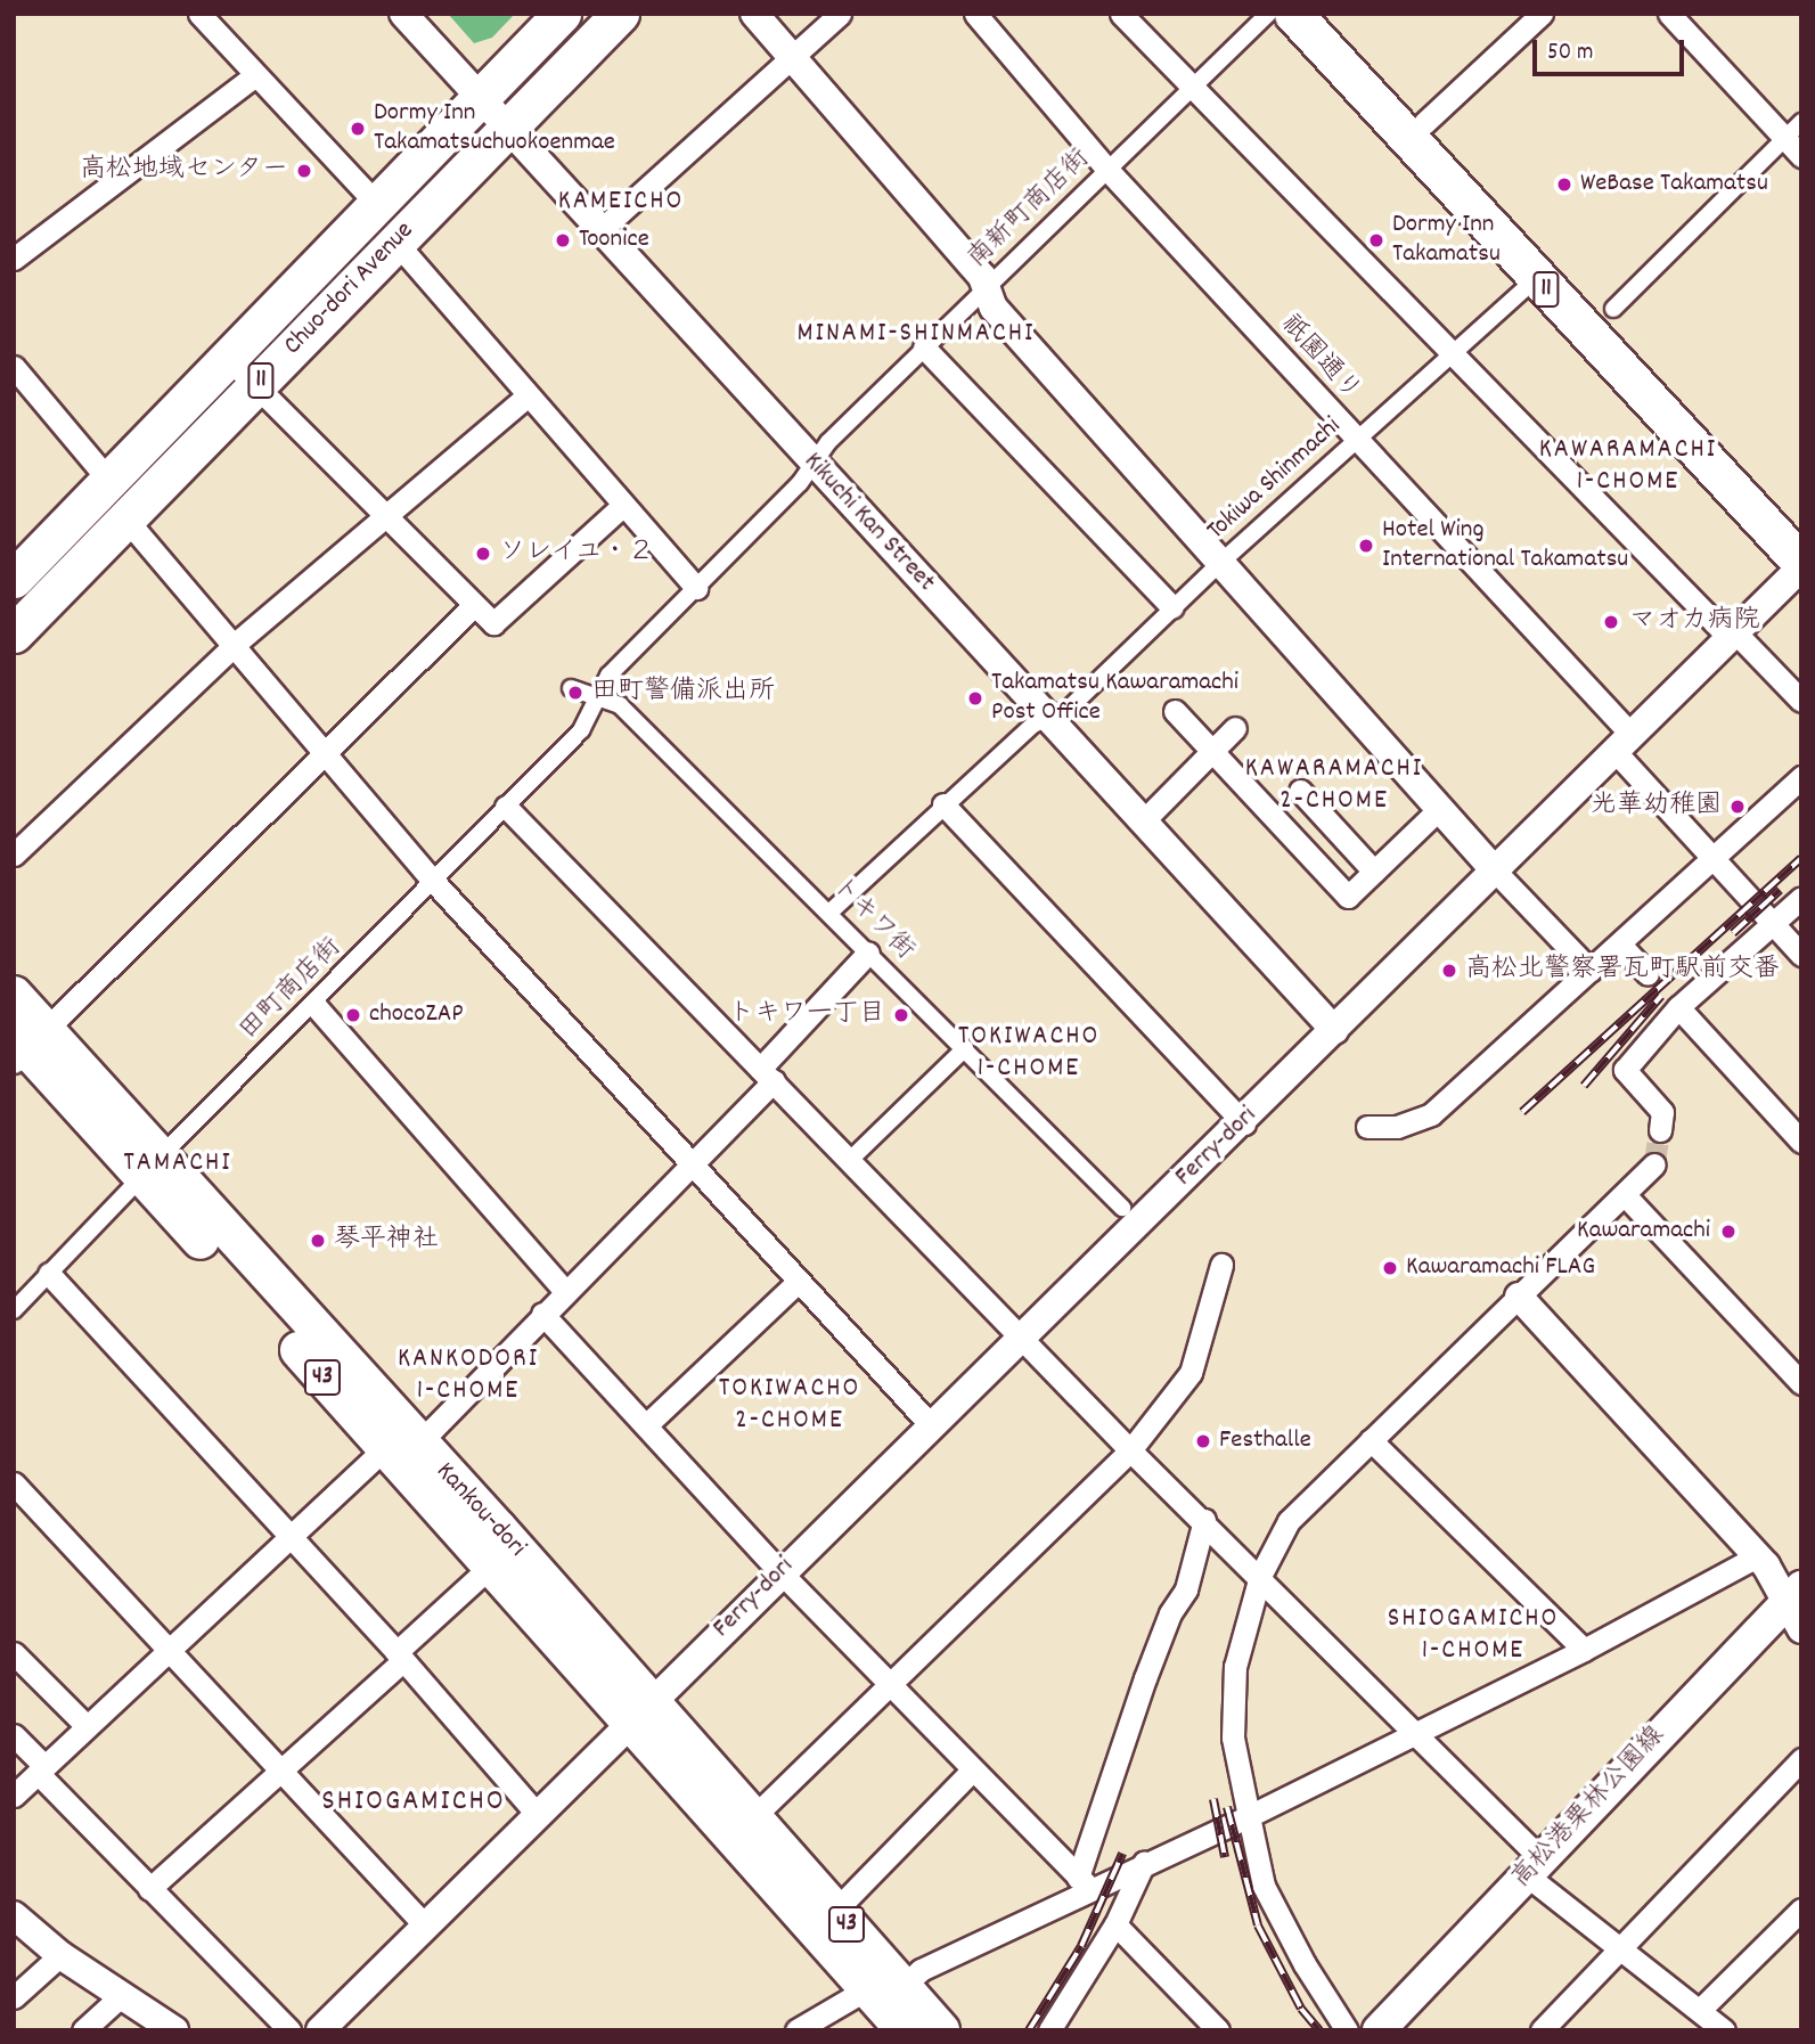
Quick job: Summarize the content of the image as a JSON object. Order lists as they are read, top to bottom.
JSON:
{
  "streets": {
    "highway": ["Chuo-dori Avenue", "11"],
    "main road": ["43", "Kankou-dori", "高松港栗林公園線"],
    "street": [
      "南新町商店街",
      "祇園通り",
      "Tokiwa Shinmachi",
      "Kikuchi Kan Street",
      "トキワ街",
      "田町商店街",
      "Ferry-dori"
    ]
  },
  "crossings": [
    ["南新町商店街", "祇園通り"],
    ["南新町商店街", "Kikuchi Kan Street"],
    ["南新町商店街", "トキワ街"],
    ["南新町商店街", "田町商店街"],
    ["Chuo-dori Avenue", "Kikuchi Kan Street"],
    ["11", "Tokiwa Shinmachi"],
    ["11", "Ferry-dori"],
    ["祇園通り", "Tokiwa Shinmachi"],
    ["祇園通り", "Ferry-dori"],
    ["Tokiwa Shinmachi", "Kikuchi Kan Street"],
    ["Tokiwa Shinmachi", "トキワ街"],
    ["Kikuchi Kan Street", "Ferry-dori"],
    ["トキワ街", "田町商店街"],
    ["田町商店街", "Kankou-dori"],
    ["Ferry-dori", "Kankou-dori"]
  ],
  "districts": [
    "KAMEICHO",
    "MINAMI-SHINMACHI",
    "KAWARAMACHI 1-CHOME",
    "KAWARAMACHI 2-CHOME",
    "TOKIWACHO 1-CHOME",
    "TAMACHI",
    "KANKODORI 1-CHOME",
    "TOKIWACHO 2-CHOME",
    "SHIOGAMICHO 1-CHOME",
    "SHIOGAMICHO"
  ],
  "places": [
    "Dormy Inn Takamatsuchuokoenmae",
    "高松地域センター",
    "WeBase Takamatsu",
    "Toonice",
    "Dormy Inn Takamatsu",
    "Hotel Wing International Takamatsu",
    "ソレイユ・２",
    "マオカ病院",
    "田町警備派出所",
    "Takamatsu Kawaramachi Post Office",
    "光華幼稚園",
    "高松北警察署瓦町駅前交番",
    "chocoZAP",
    "トキワ一丁目",
    "Kawaramachi",
    "琴平神社",
    "Kawaramachi FLAG",
    "Festhalle"
  ],
  "scale_bar": "50 m"
}
